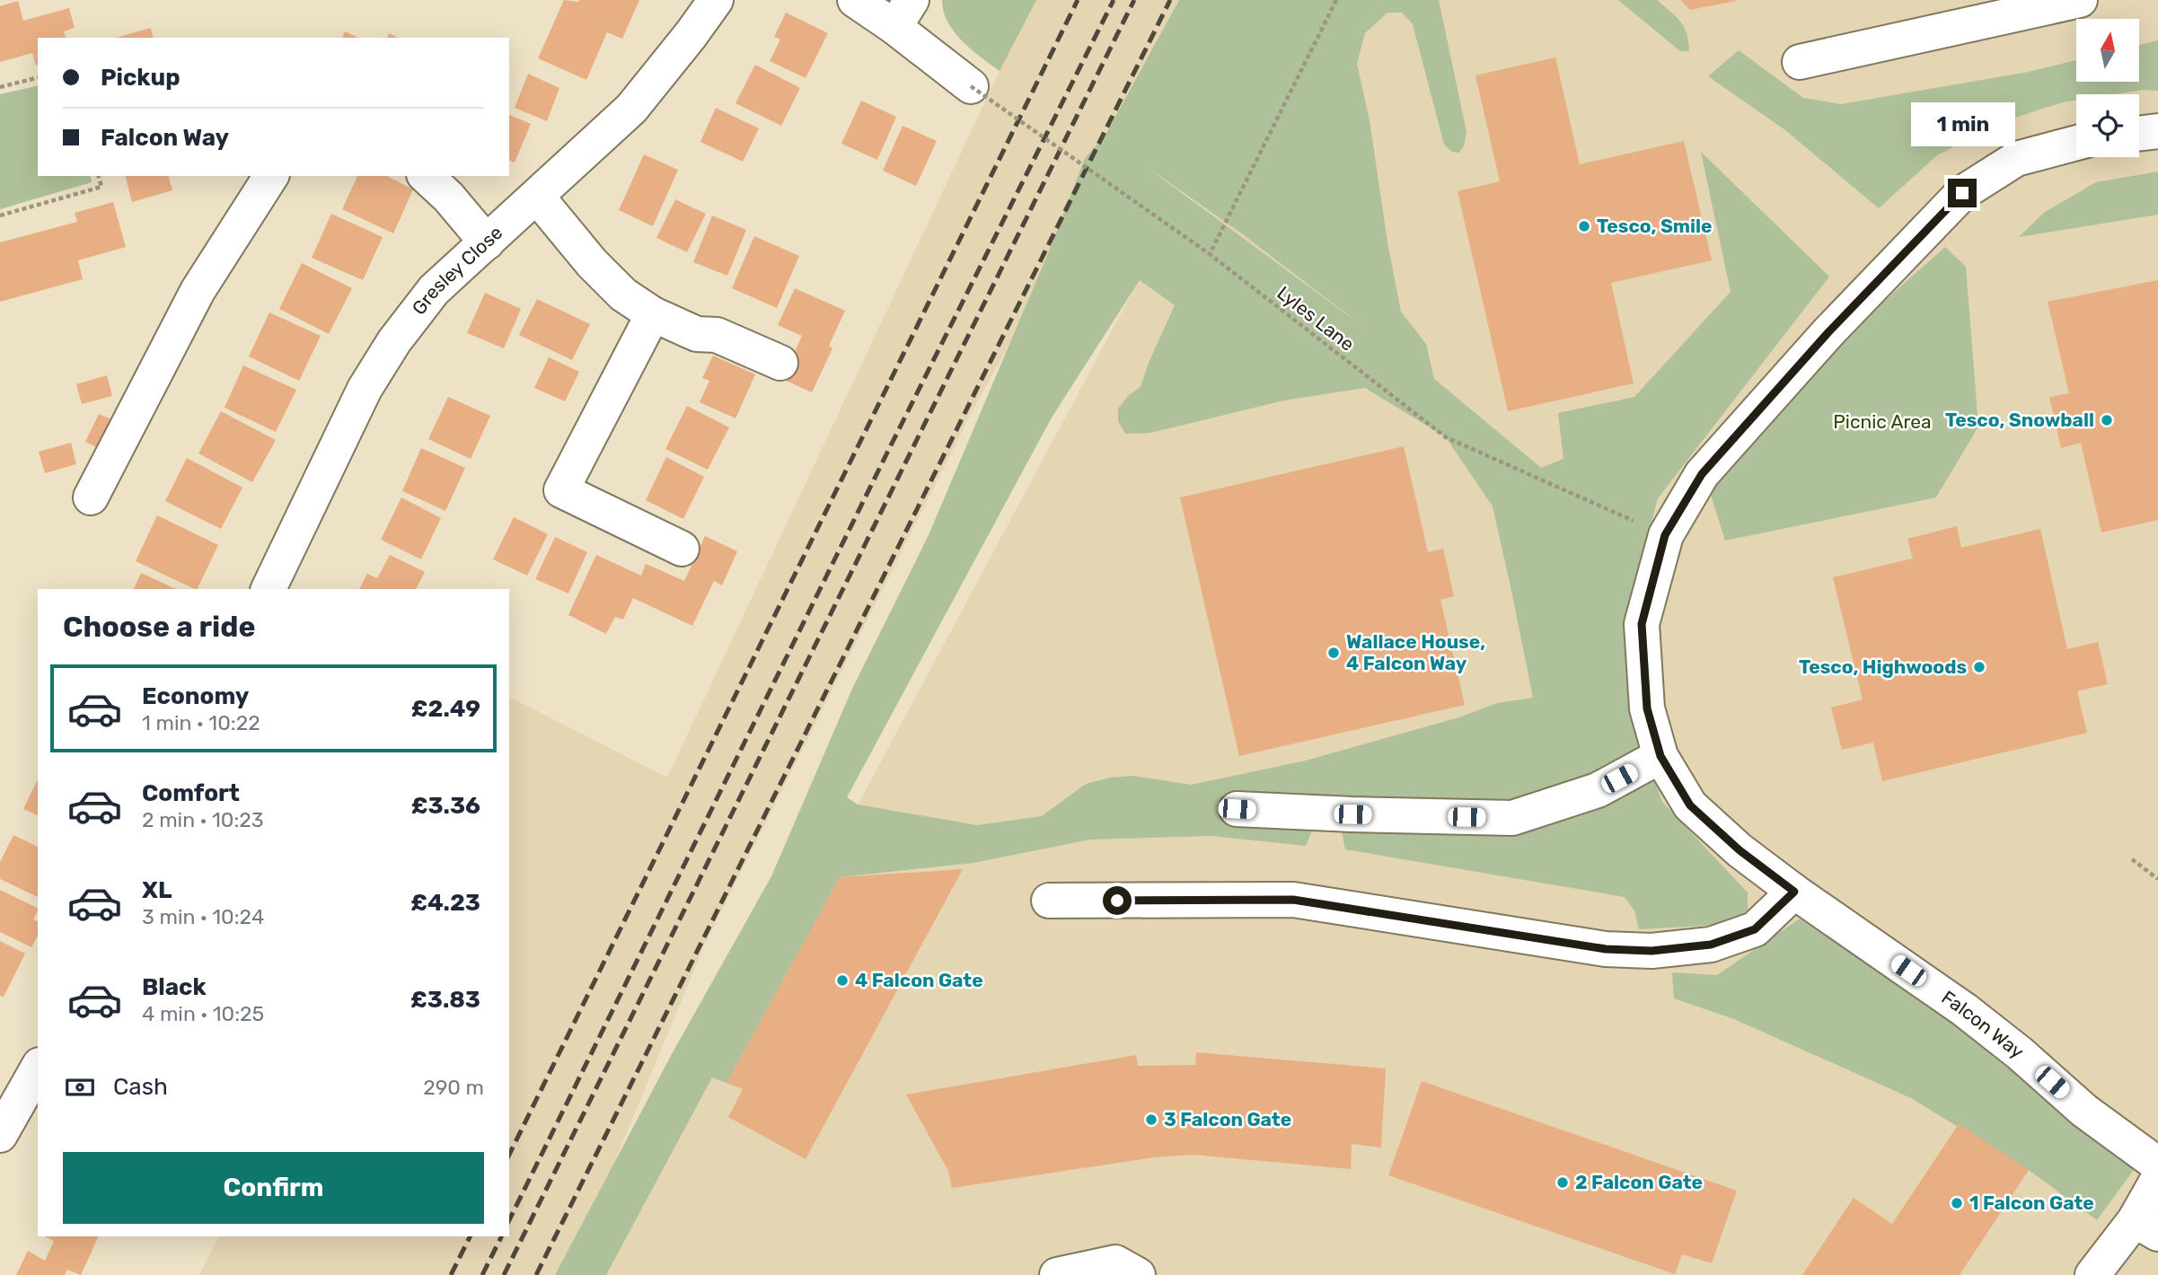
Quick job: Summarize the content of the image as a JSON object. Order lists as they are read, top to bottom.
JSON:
{
  "streets": {
    "street": ["Gresley Close", "Falcon Way"],
    "path": ["Lyles Lane"]
  },
  "crossings": [
    ["Lyles Lane", "Falcon Way"]
  ],
  "parks": ["Picnic Area"],
  "places": [
    "Tesco, Smile",
    "Tesco, Snowball",
    "Wallace House, 4 Falcon Way",
    "Tesco, Highwoods",
    "4 Falcon Gate",
    "3 Falcon Gate",
    "2 Falcon Gate",
    "1 Falcon Gate"
  ],
  "north": "top",
  "page": {
    "banner": ["Pickup", "Falcon Way"],
    "bubble": "1 min",
    "heading": "Choose a ride",
    "list": [
      {
        "name": "Economy",
        "note": "1 min · 10:22",
        "value": "£2.49"
      },
      {
        "name": "Comfort",
        "note": "2 min · 10:23",
        "value": "£3.36"
      },
      {
        "name": "XL",
        "note": "3 min · 10:24",
        "value": "£4.23"
      },
      {
        "name": "Black",
        "note": "4 min · 10:25",
        "value": "£3.83"
      }
    ],
    "pay": ["Cash", "290 m"],
    "buttons": "Confirm"
  }
}
